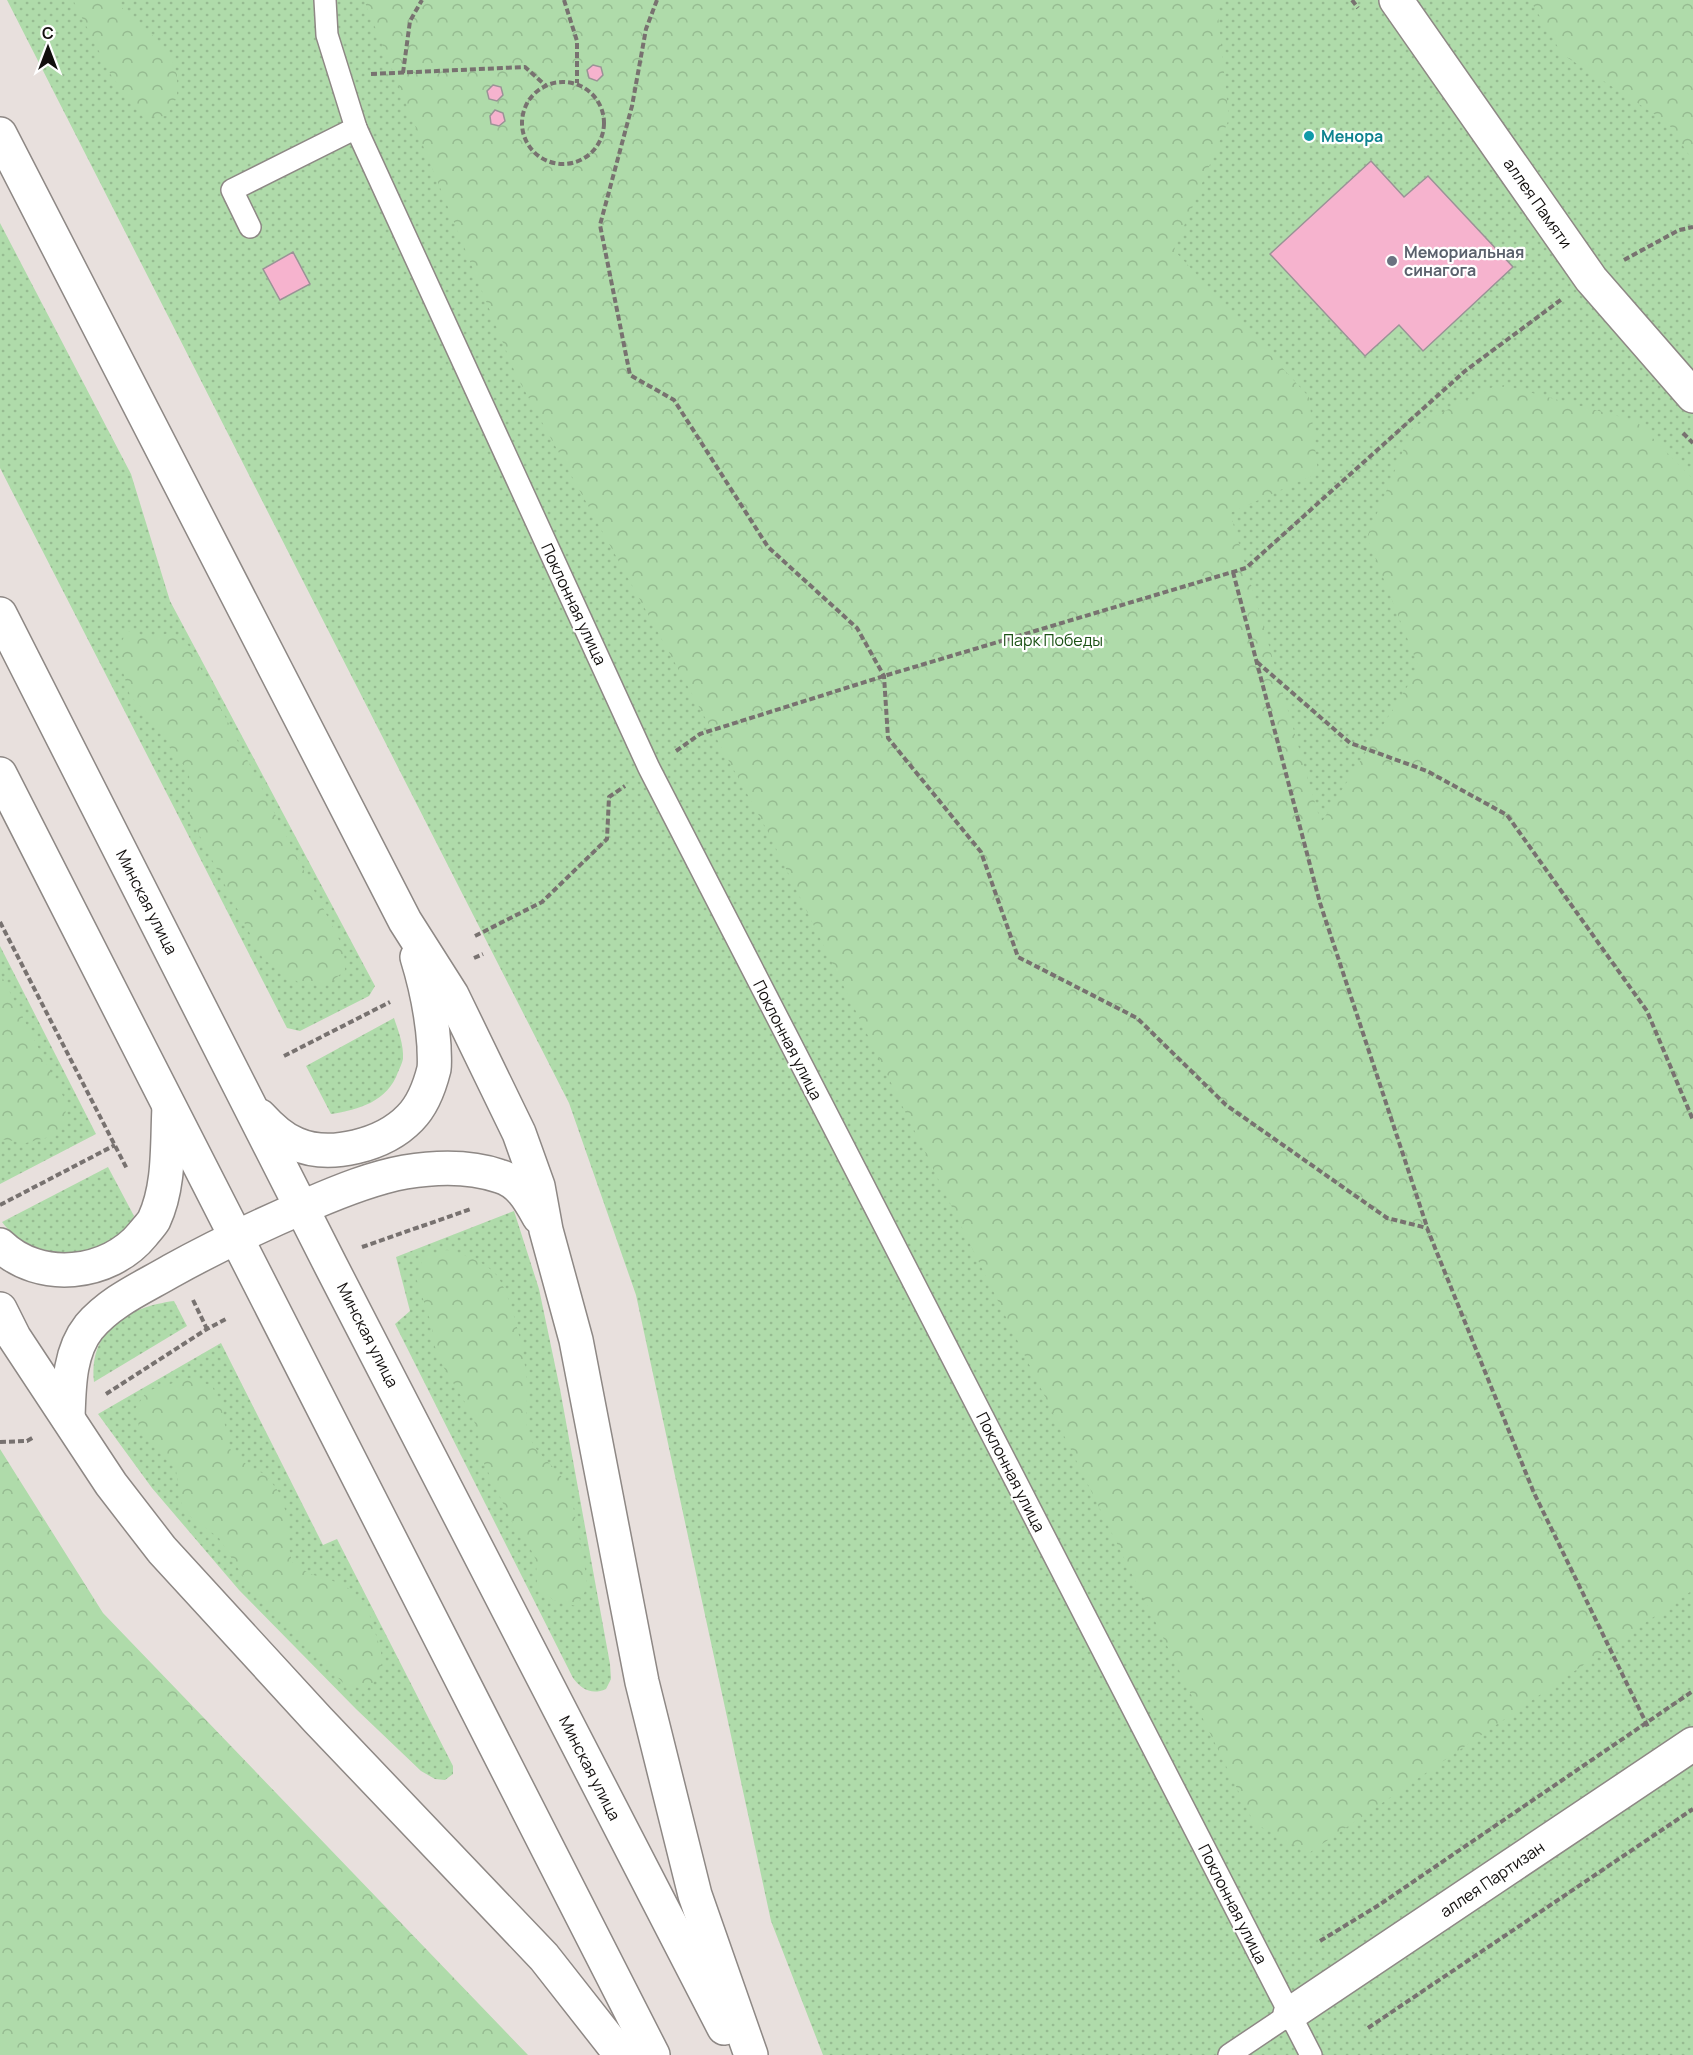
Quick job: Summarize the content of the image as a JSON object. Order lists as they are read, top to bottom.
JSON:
{
  "streets": {
    "main road": ["аллея Памяти", "Минская улица", "аллея Партизан"],
    "lane": ["Поклонная улица"]
  },
  "crossings": [
    ["Поклонная улица", "аллея Партизан"]
  ],
  "parks": ["Парк Победы"],
  "places": ["Менора", "Мемориальная синагога"],
  "north": "top"
}
